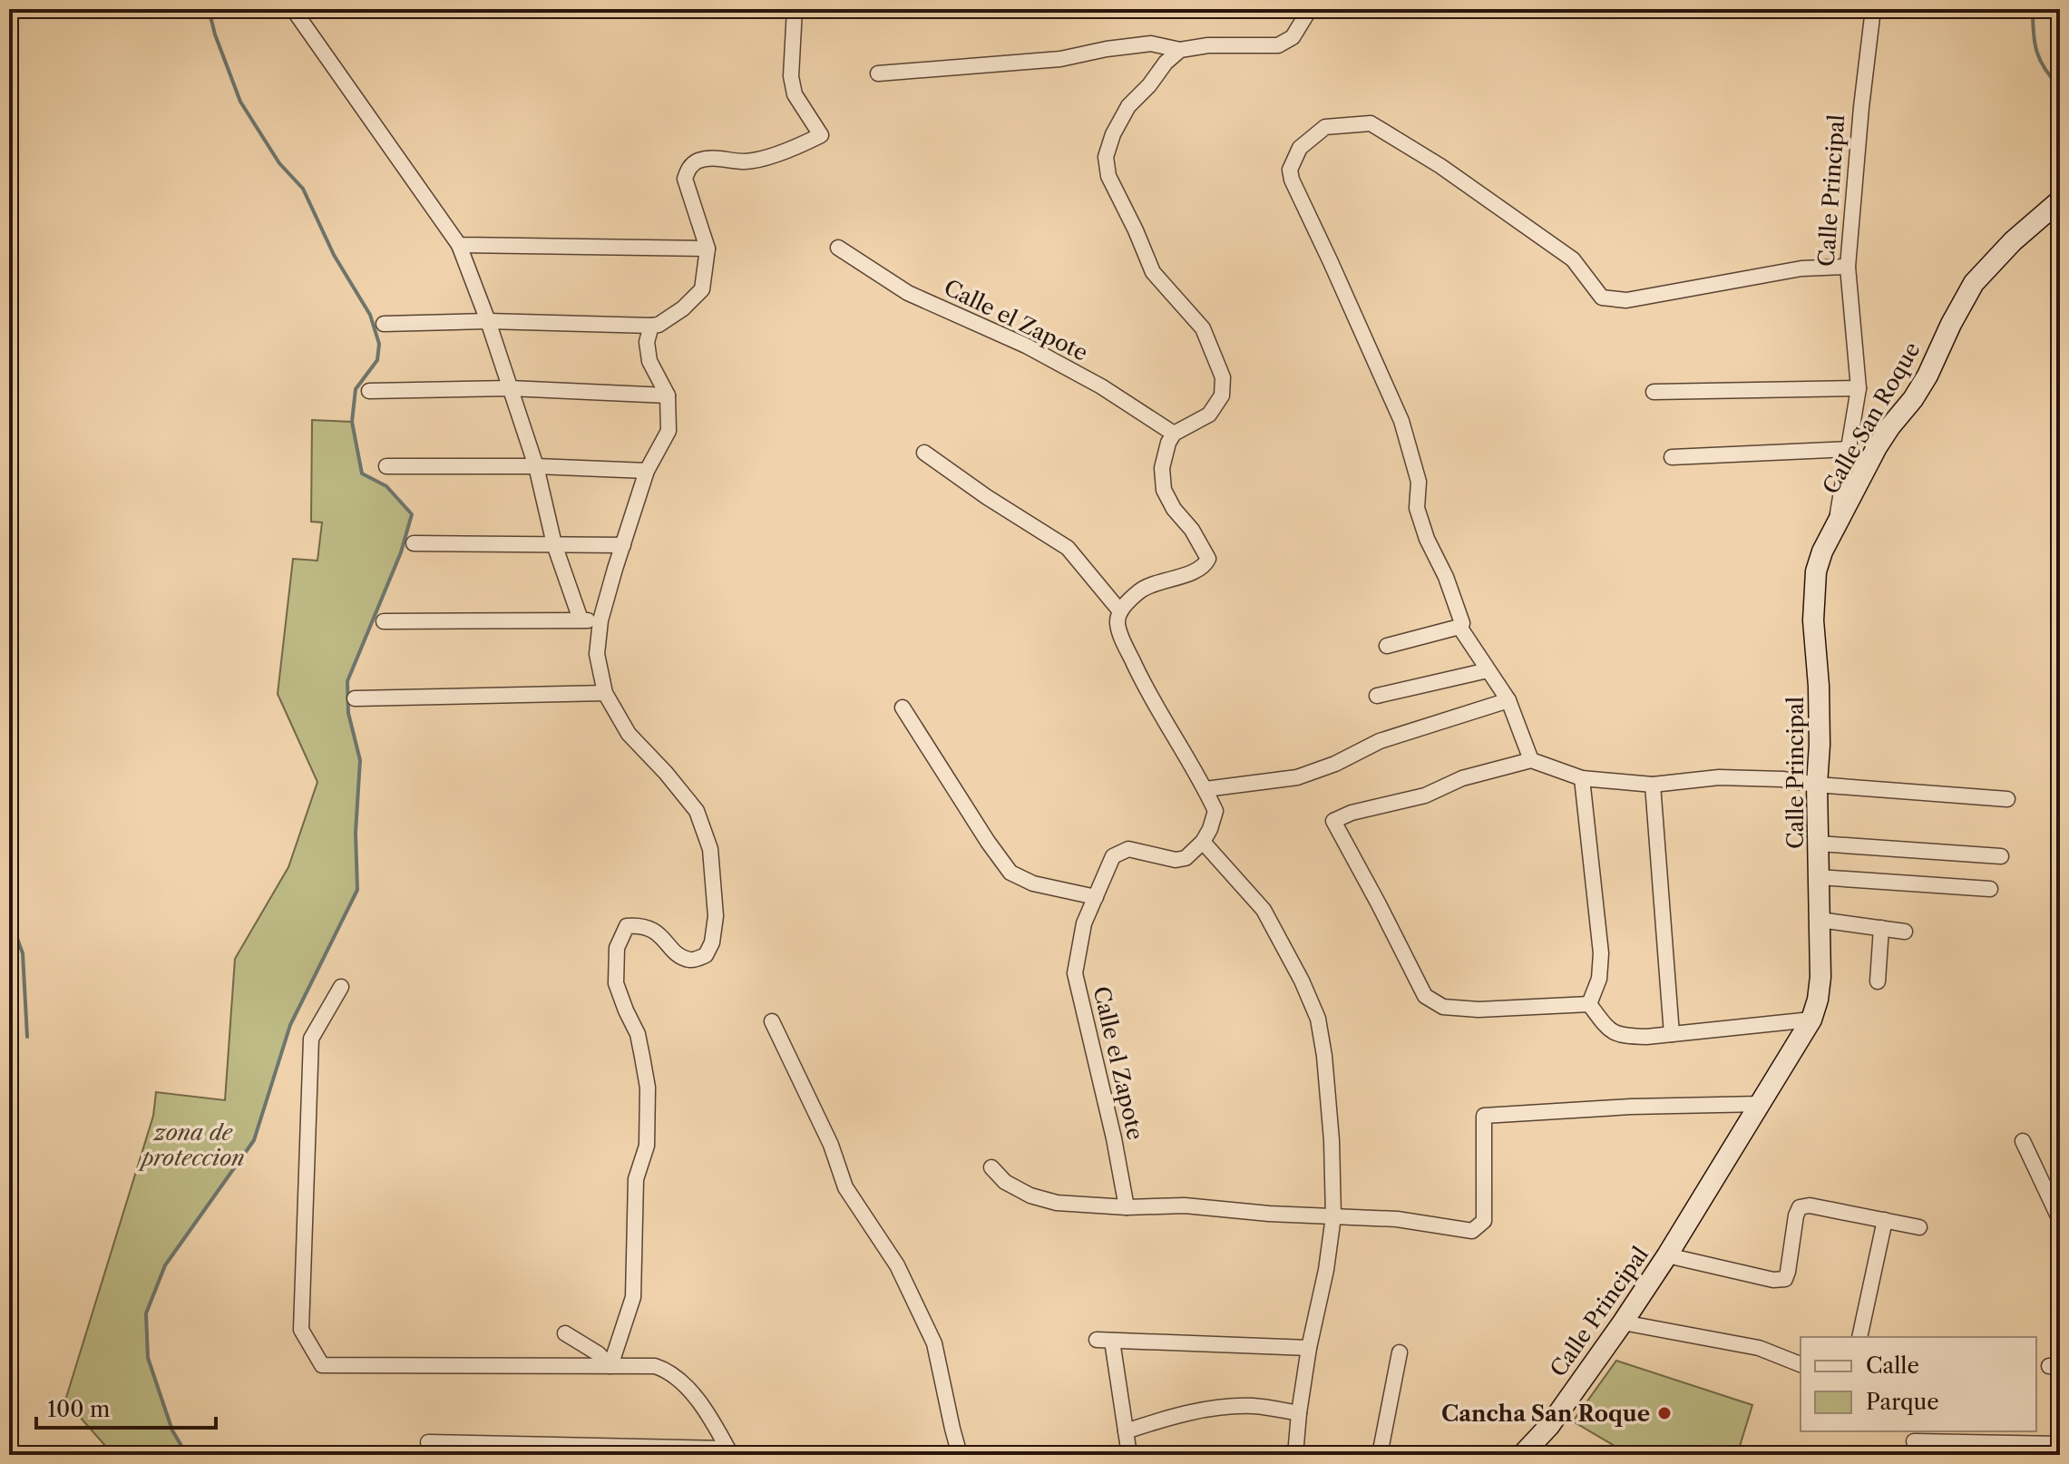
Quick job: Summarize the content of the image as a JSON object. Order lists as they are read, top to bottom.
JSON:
{
  "streets": {
    "street": ["Calle Principal", "Calle el Zapote", "Calle San Roque"]
  },
  "crossings": [
    ["Calle Principal", "Calle San Roque"]
  ],
  "parks": ["zona de proteccion"],
  "places": ["Cancha San Roque"],
  "legend": ["Calle", "Parque"],
  "scale_bar": "100 m"
}
